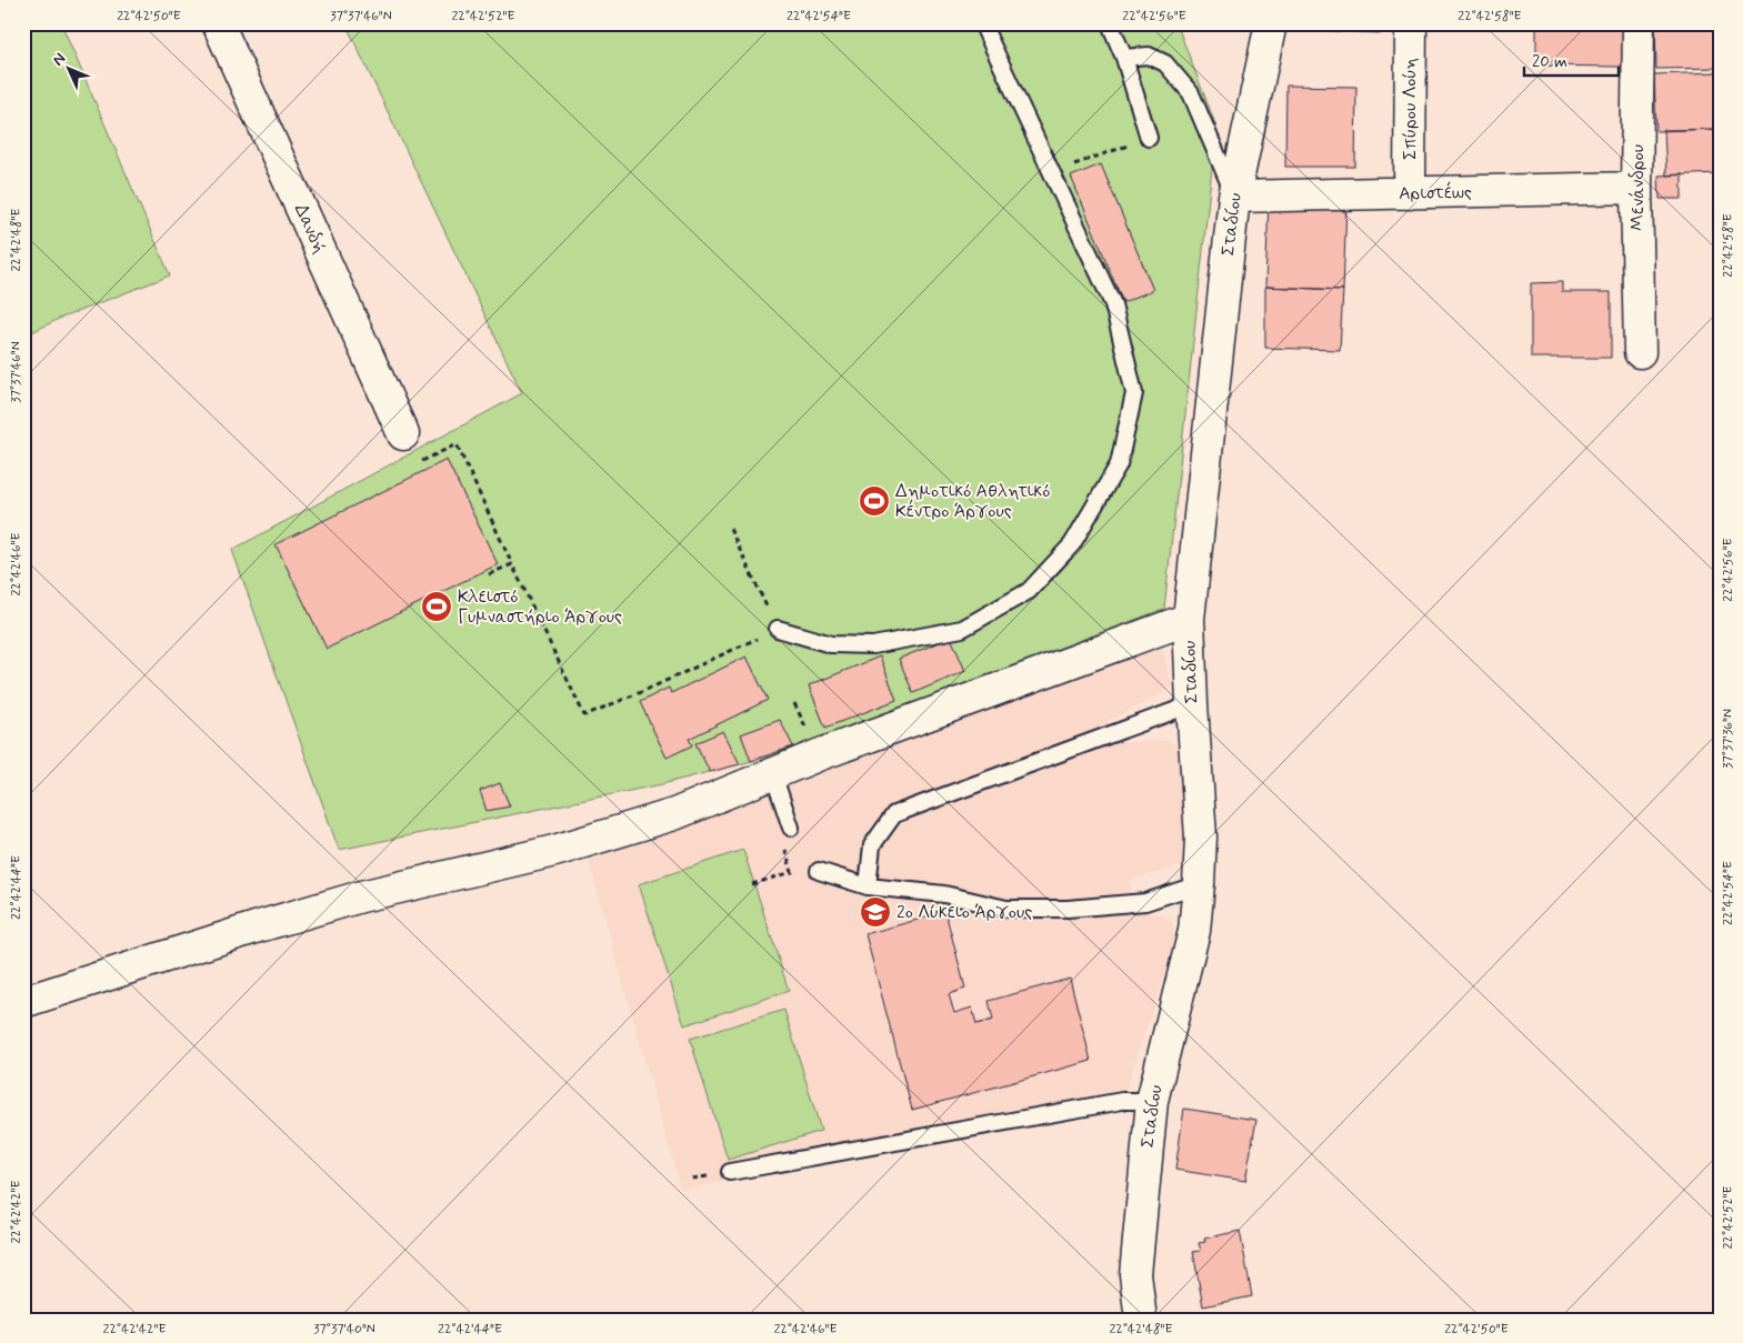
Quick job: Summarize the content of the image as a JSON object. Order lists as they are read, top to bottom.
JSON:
{
  "streets": {
    "street": [
      "Σπύρου Λούη",
      "Μενάνδρου",
      "Αριστέως",
      "Σταδίου",
      "Δανδή"
    ]
  },
  "crossings": [
    ["Σπύρου Λούη", "Αριστέως"],
    ["Μενάνδρου", "Αριστέως"],
    ["Αριστέως", "Σταδίου"]
  ],
  "places": {
    "sports": ["Δημοτικό Αθλητικό Κέντρο Άργους", "Κλειστό Γυμναστήριο Άργους"],
    "school or university": ["2ο Λύκειο Άργους"]
  },
  "scale_bar": "20 m",
  "north": "top left",
  "coordinates": [
    "22°42'50\"E",
    "37°37'46\"N",
    "22°42'52\"E",
    "22°42'54\"E",
    "22°42'56\"E",
    "22°42'58\"E",
    "22°42'48\"E",
    "22°42'46\"E",
    "37°37'36\"N",
    "22°42'44\"E",
    "22°42'42\"E",
    "37°37'40\"N"
  ]
}
